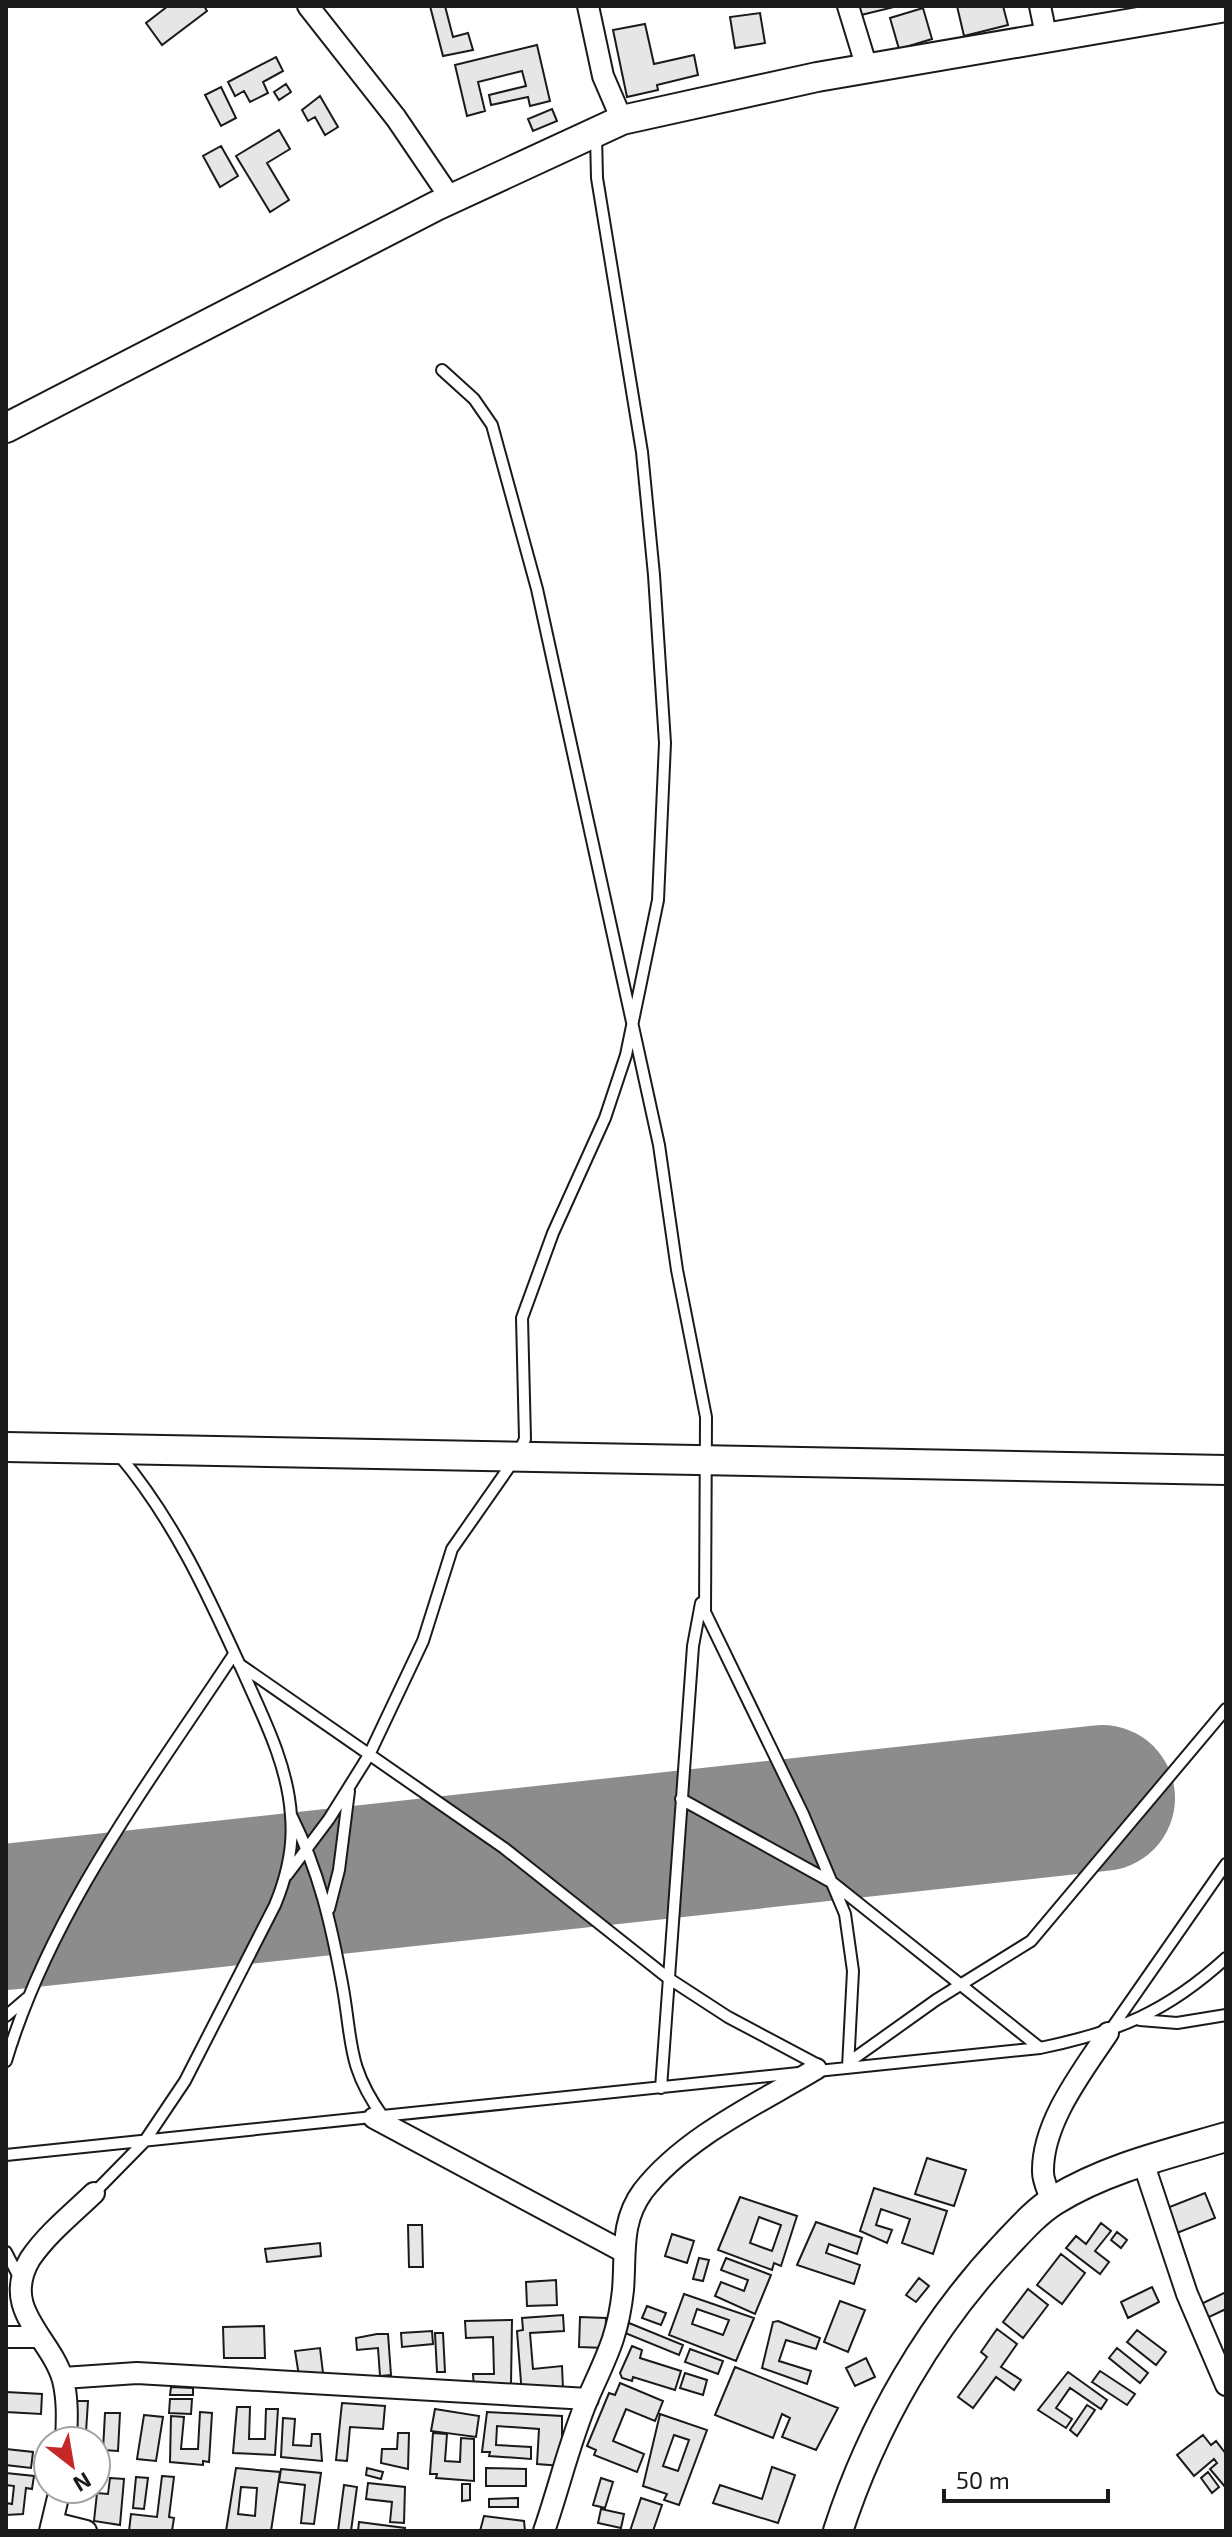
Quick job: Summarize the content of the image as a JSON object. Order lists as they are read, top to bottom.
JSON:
{
  "scale_bar": "50 m",
  "north": "bottom right"
}
